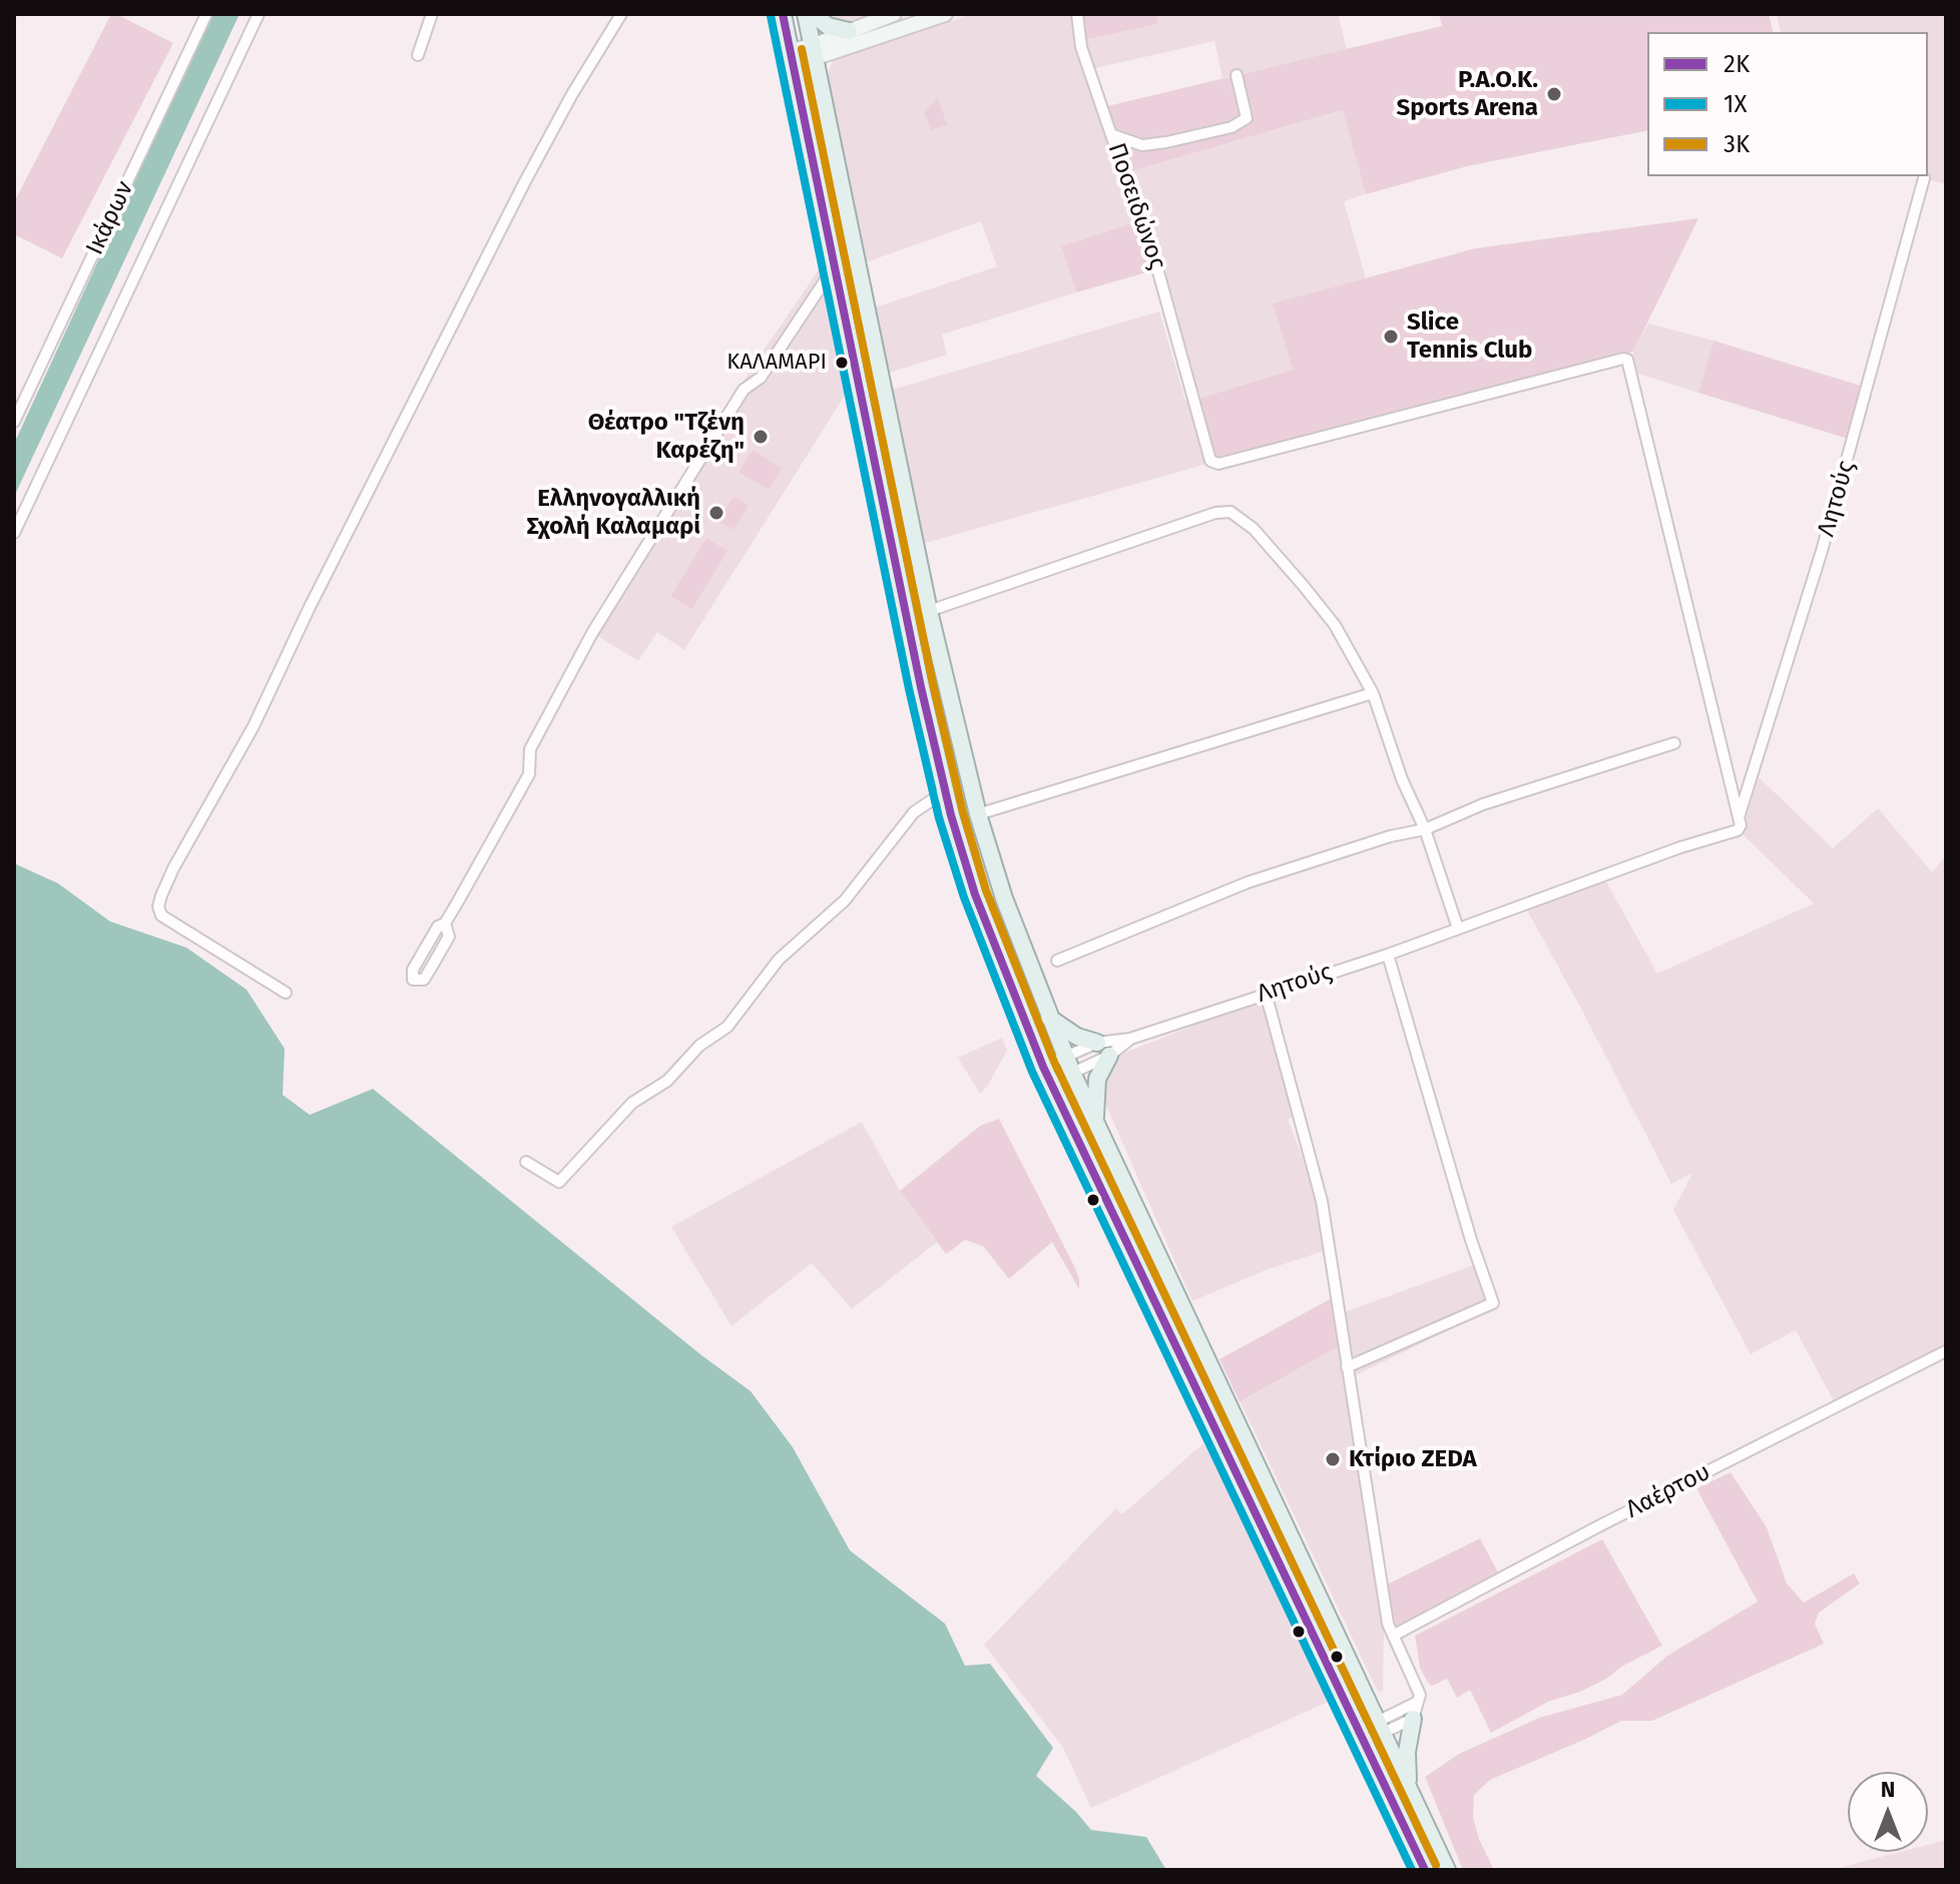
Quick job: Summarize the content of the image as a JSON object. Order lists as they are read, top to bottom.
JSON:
{
  "streets": {
    "street": [
      "Ποσειδώνος",
      "Ικάρων",
      "Λητούς",
      "Λαέρτου"
    ]
  },
  "crossings": [
    ["Ποσειδώνος", "Λητούς"]
  ],
  "places": [
    "P.A.O.K. Sports Arena",
    "Slice Tennis Club",
    "ΚΑΛΑΜΑΡΙ",
    "Θέατρο \"Τζένη Καρέζη\"",
    "Ελληνογαλλική Σχολή Καλαμαρί",
    "Κτίριο ZEDA"
  ],
  "lines": ["transit line 2Κ", "transit line 1Χ", "transit line 3Κ"],
  "legend": ["2Κ", "1Χ", "3Κ"],
  "north": "top"
}
